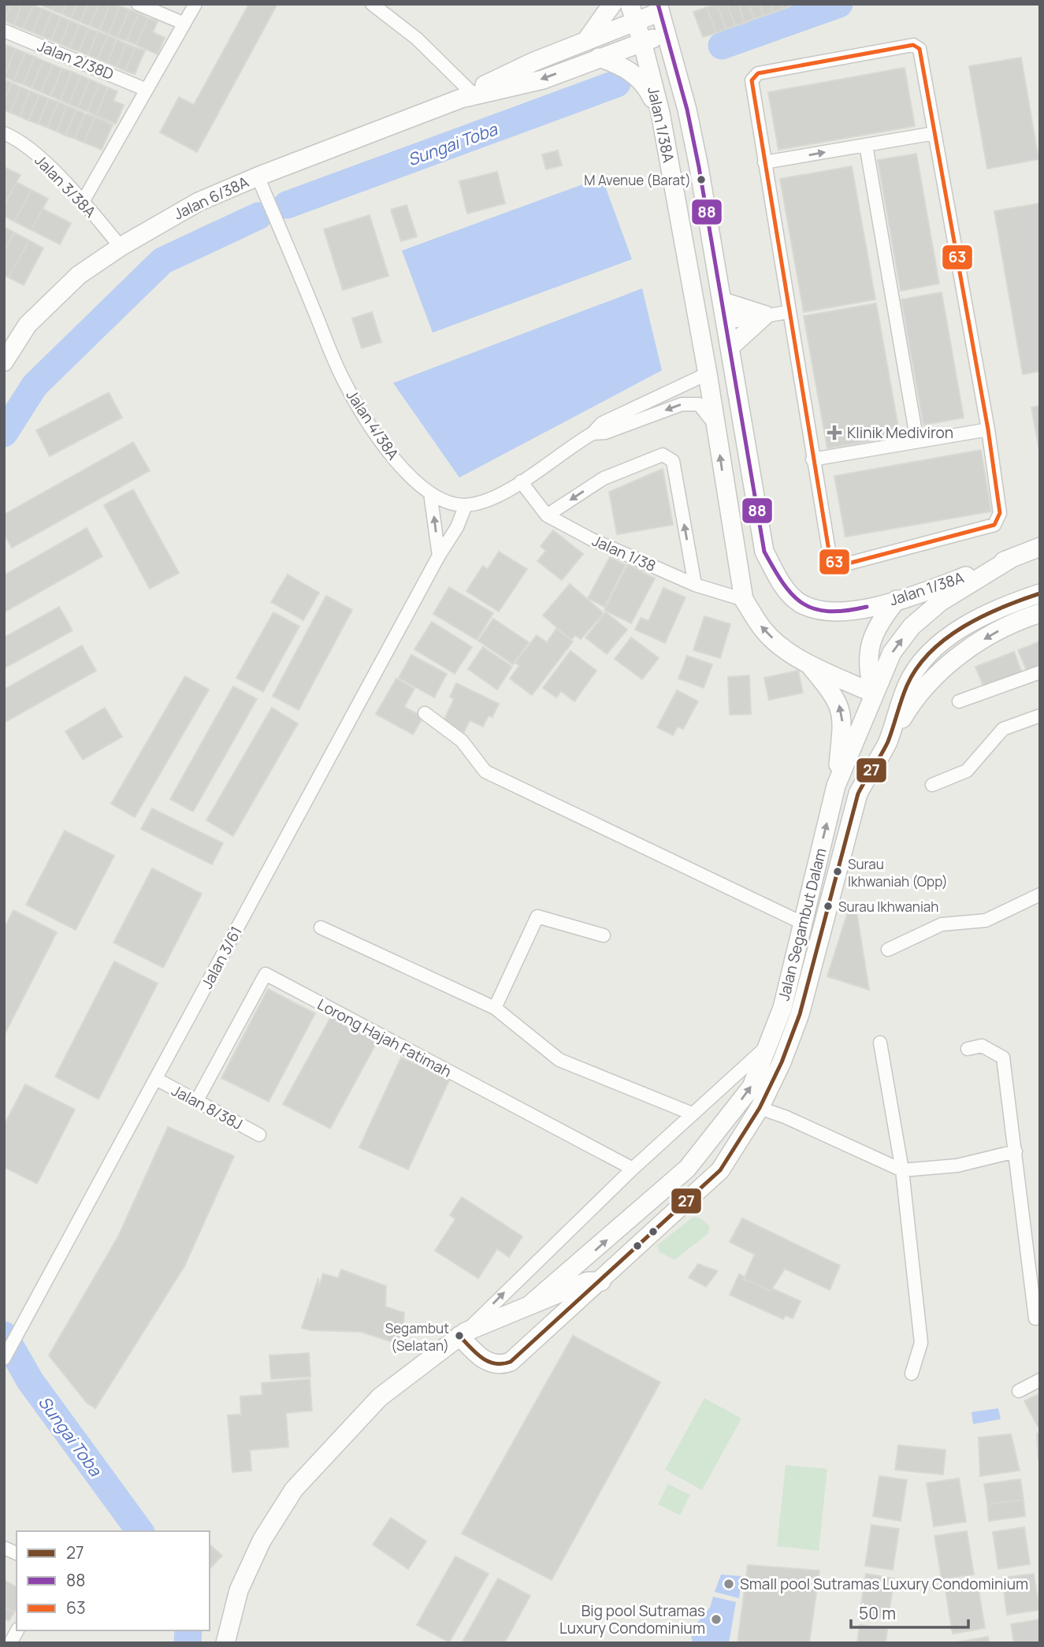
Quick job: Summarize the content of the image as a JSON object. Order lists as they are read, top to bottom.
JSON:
{
  "streets": {
    "street": [
      "Jalan 2/38D",
      "Jalan 1/38A",
      "Jalan 3/38A",
      "Jalan 6/38A",
      "Jalan 4/38A",
      "Jalan 1/38",
      "Jalan Segambut Dalam",
      "Jalan 3/61",
      "Lorong Hajah Fatimah",
      "Jalan 8/38J"
    ]
  },
  "crossings": [
    ["Jalan 1/38A", "Jalan 6/38A"],
    ["Jalan 1/38A", "Jalan 1/38"],
    ["Jalan 1/38A", "Jalan Segambut Dalam"],
    ["Jalan 3/38A", "Jalan 6/38A"],
    ["Jalan 6/38A", "Jalan 4/38A"],
    ["Jalan 4/38A", "Jalan 3/61"],
    ["Jalan 3/61", "Jalan 8/38J"],
    ["Lorong Hajah Fatimah", "Jalan 8/38J"]
  ],
  "water": ["Sungai Toba"],
  "places": {
    "other": [
      "M Avenue (Barat)",
      "Surau Ikhwaniah (Opp)",
      "Surau Ikhwaniah",
      "Segambut (Selatan)",
      "Small pool Sutramas Luxury Condominium",
      "Big pool Sutramas Luxury Condominium"
    ],
    "health": ["Klinik Mediviron"]
  },
  "lines": ["transit line 88", "transit line 63", "transit line 27"],
  "legend": ["27", "88", "63"],
  "scale_bar": "50 m"
}
